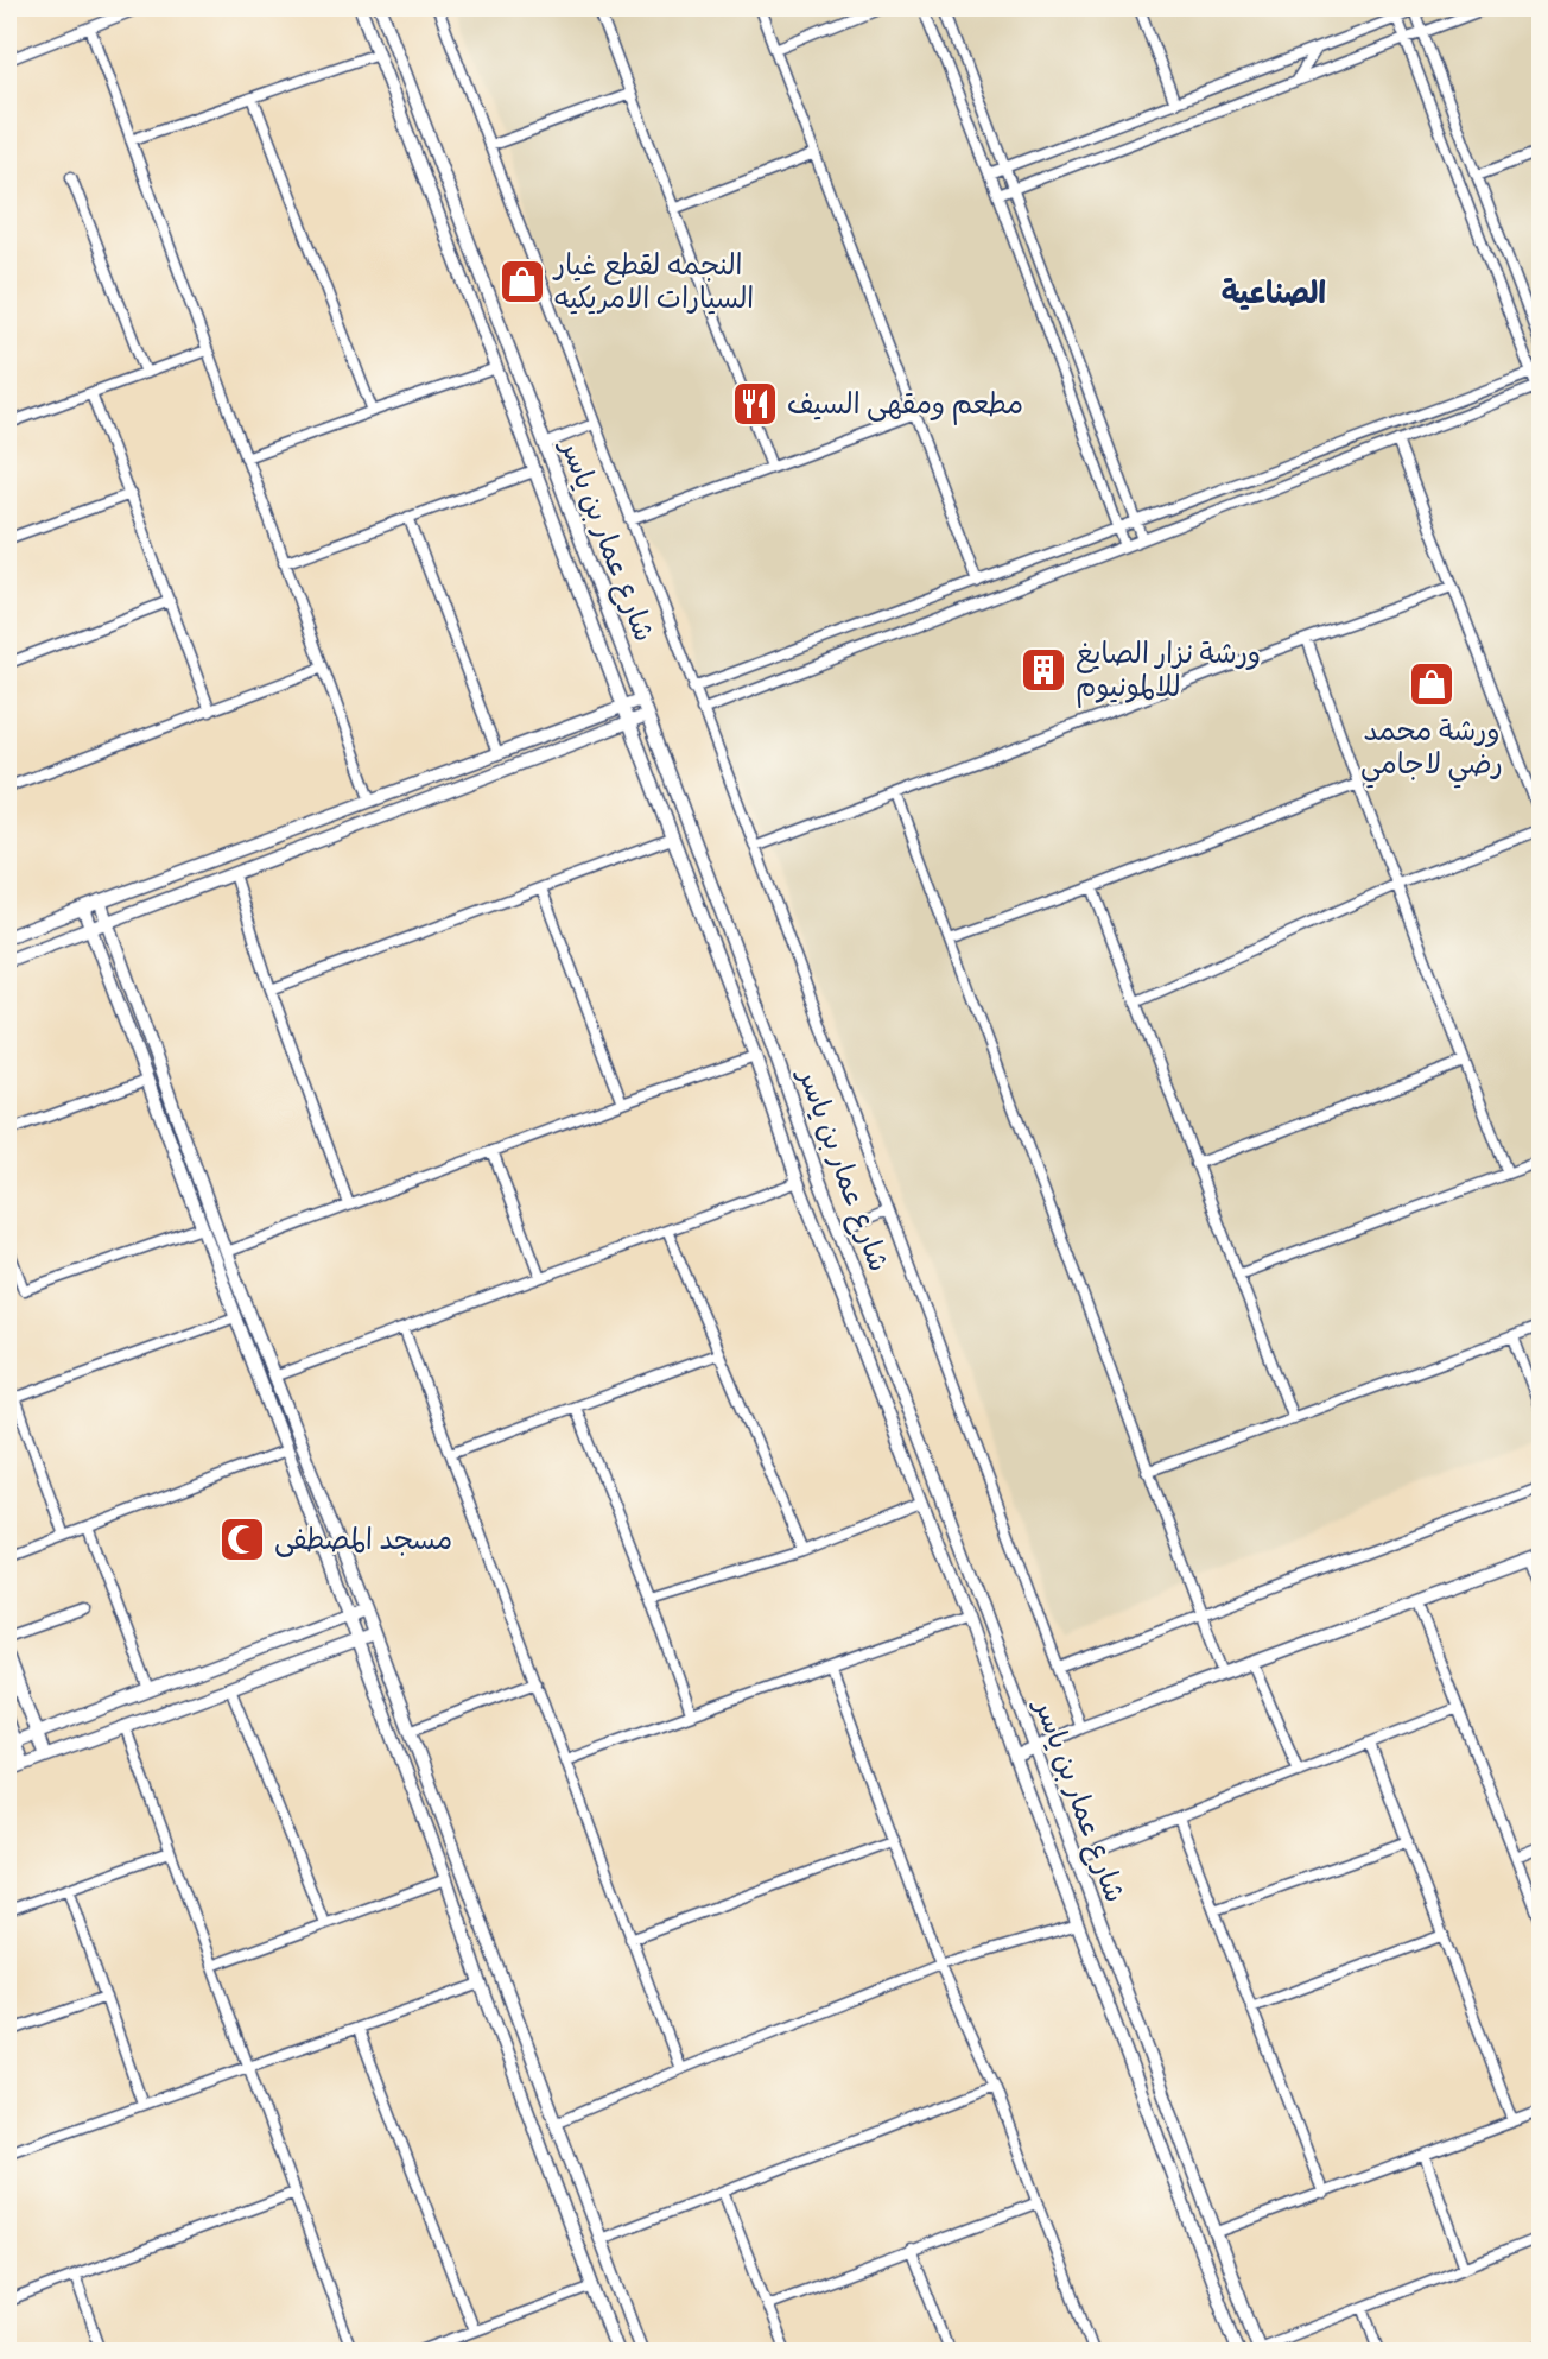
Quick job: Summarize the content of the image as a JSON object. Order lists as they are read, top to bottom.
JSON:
{
  "streets": {
    "street": ["شارع عمار بن ياسر"]
  },
  "districts": ["الصناعية"],
  "places": {
    "shop": ["النجمه لقطع غيار السيارات الامريكيه", "ورشة محمد رضي لاجامي"],
    "restaurant": ["مطعم ومقهى السيف"],
    "building": ["ورشة نزار الصايغ للالمونيوم"],
    "mosque": ["مسجد المصطفى"]
  }
}
